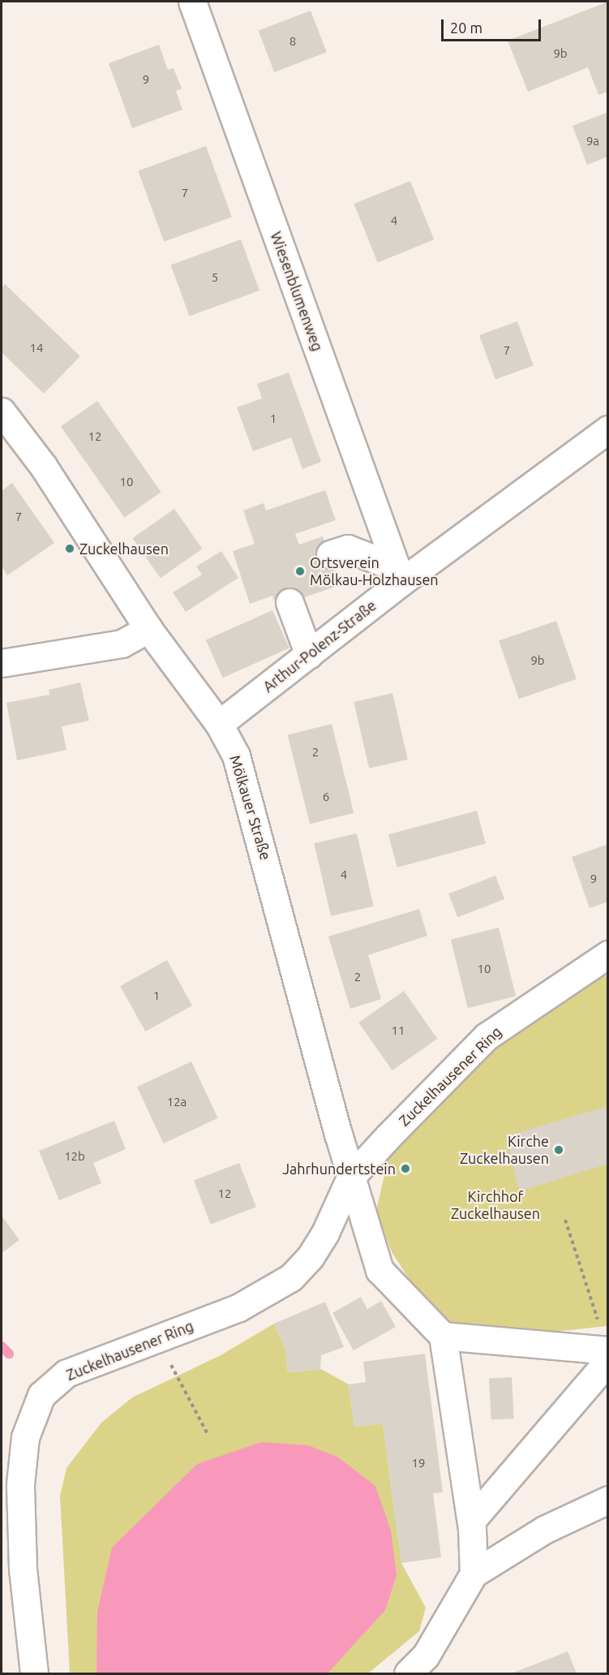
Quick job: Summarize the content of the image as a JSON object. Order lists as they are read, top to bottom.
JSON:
{
  "streets": {
    "street": [
      "Wiesenblumenweg",
      "Arthur-Polenz-Straße",
      "Mölkauer Straße",
      "Zuckelhausener Ring"
    ]
  },
  "crossings": [
    ["Wiesenblumenweg", "Arthur-Polenz-Straße"],
    ["Arthur-Polenz-Straße", "Mölkauer Straße"],
    ["Mölkauer Straße", "Zuckelhausener Ring"]
  ],
  "parks": ["Kirchhof Zuckelhausen"],
  "places": [
    "Zuckelhausen",
    "Ortsverein Mölkau-Holzhausen",
    "Kirche Zuckelhausen",
    "Jahrhundertstein"
  ],
  "house_numbers": [
    "8",
    "9b",
    "9",
    "9a",
    "7",
    "4",
    "5",
    "14",
    "7",
    "1",
    "12",
    "10",
    "7",
    "9b",
    "2",
    "6",
    "4",
    "9",
    "10",
    "2",
    "1",
    "11",
    "12a",
    "12b",
    "12",
    "19"
  ],
  "scale_bar": "20 m"
}
